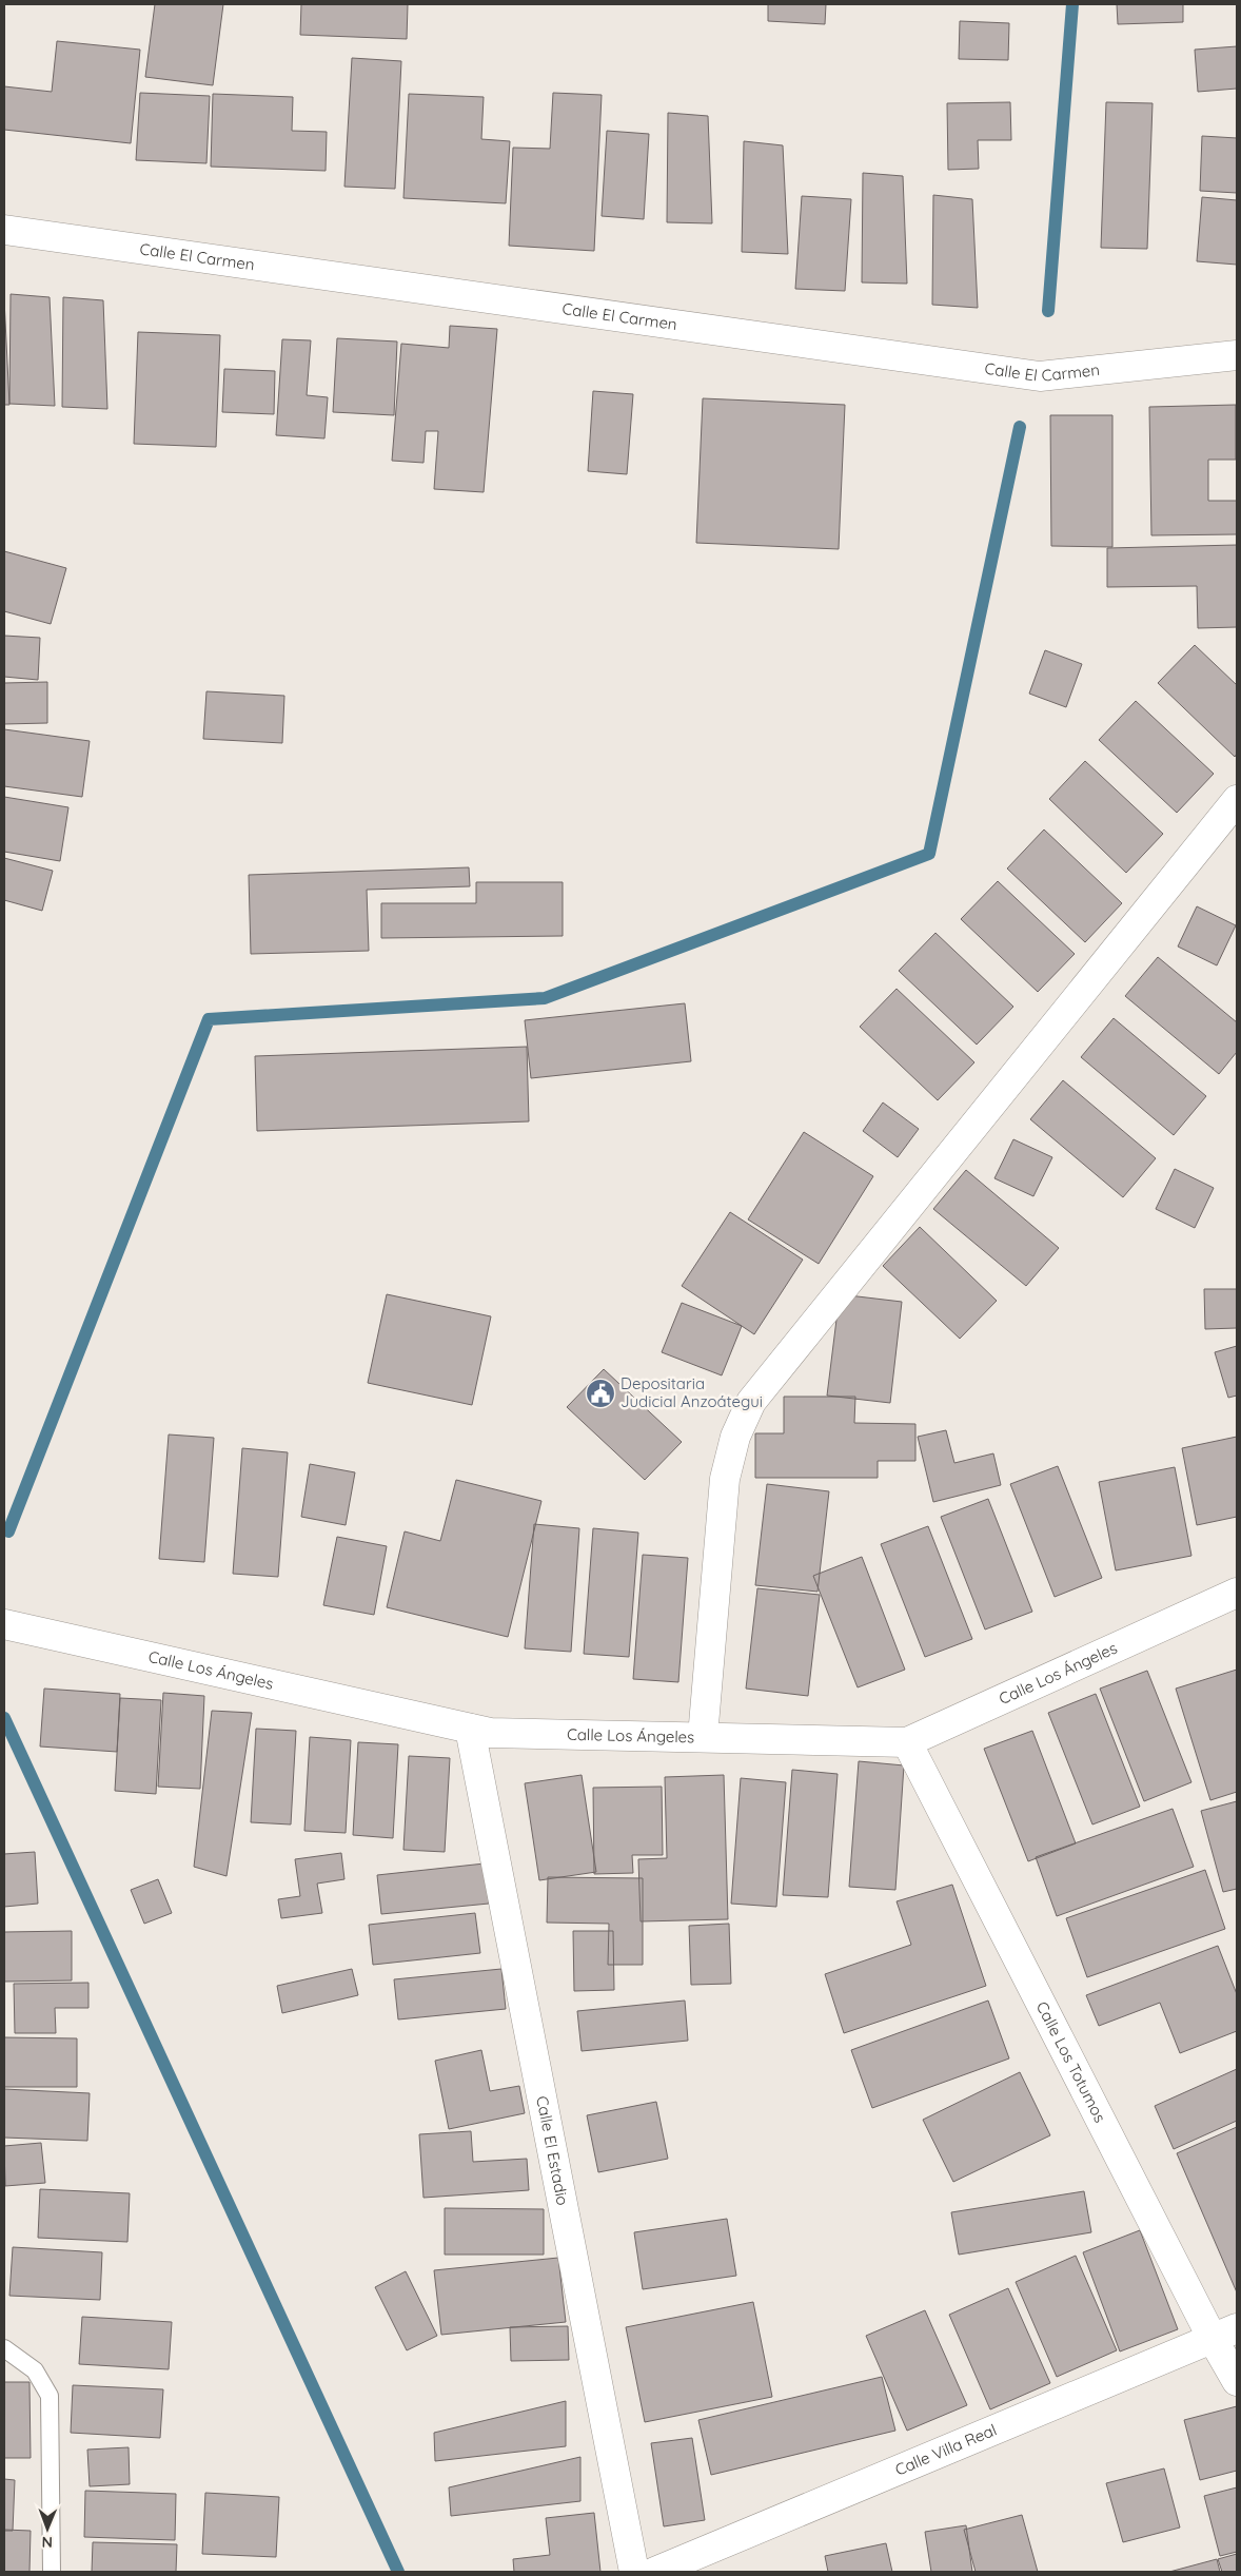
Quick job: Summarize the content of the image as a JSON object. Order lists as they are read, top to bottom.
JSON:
{
  "streets": {
    "street": [
      "Calle El Carmen",
      "Calle Los Ángeles",
      "Calle Los Totumos",
      "Calle El Estadio",
      "Calle Villa Real"
    ]
  },
  "crossings": [
    ["Calle Los Ángeles", "Calle Los Totumos"],
    ["Calle Los Ángeles", "Calle El Estadio"],
    ["Calle Los Totumos", "Calle Villa Real"]
  ],
  "places": {
    "public building": ["Depositaria Judicial Anzoátegui"]
  },
  "north": "bottom"
}
